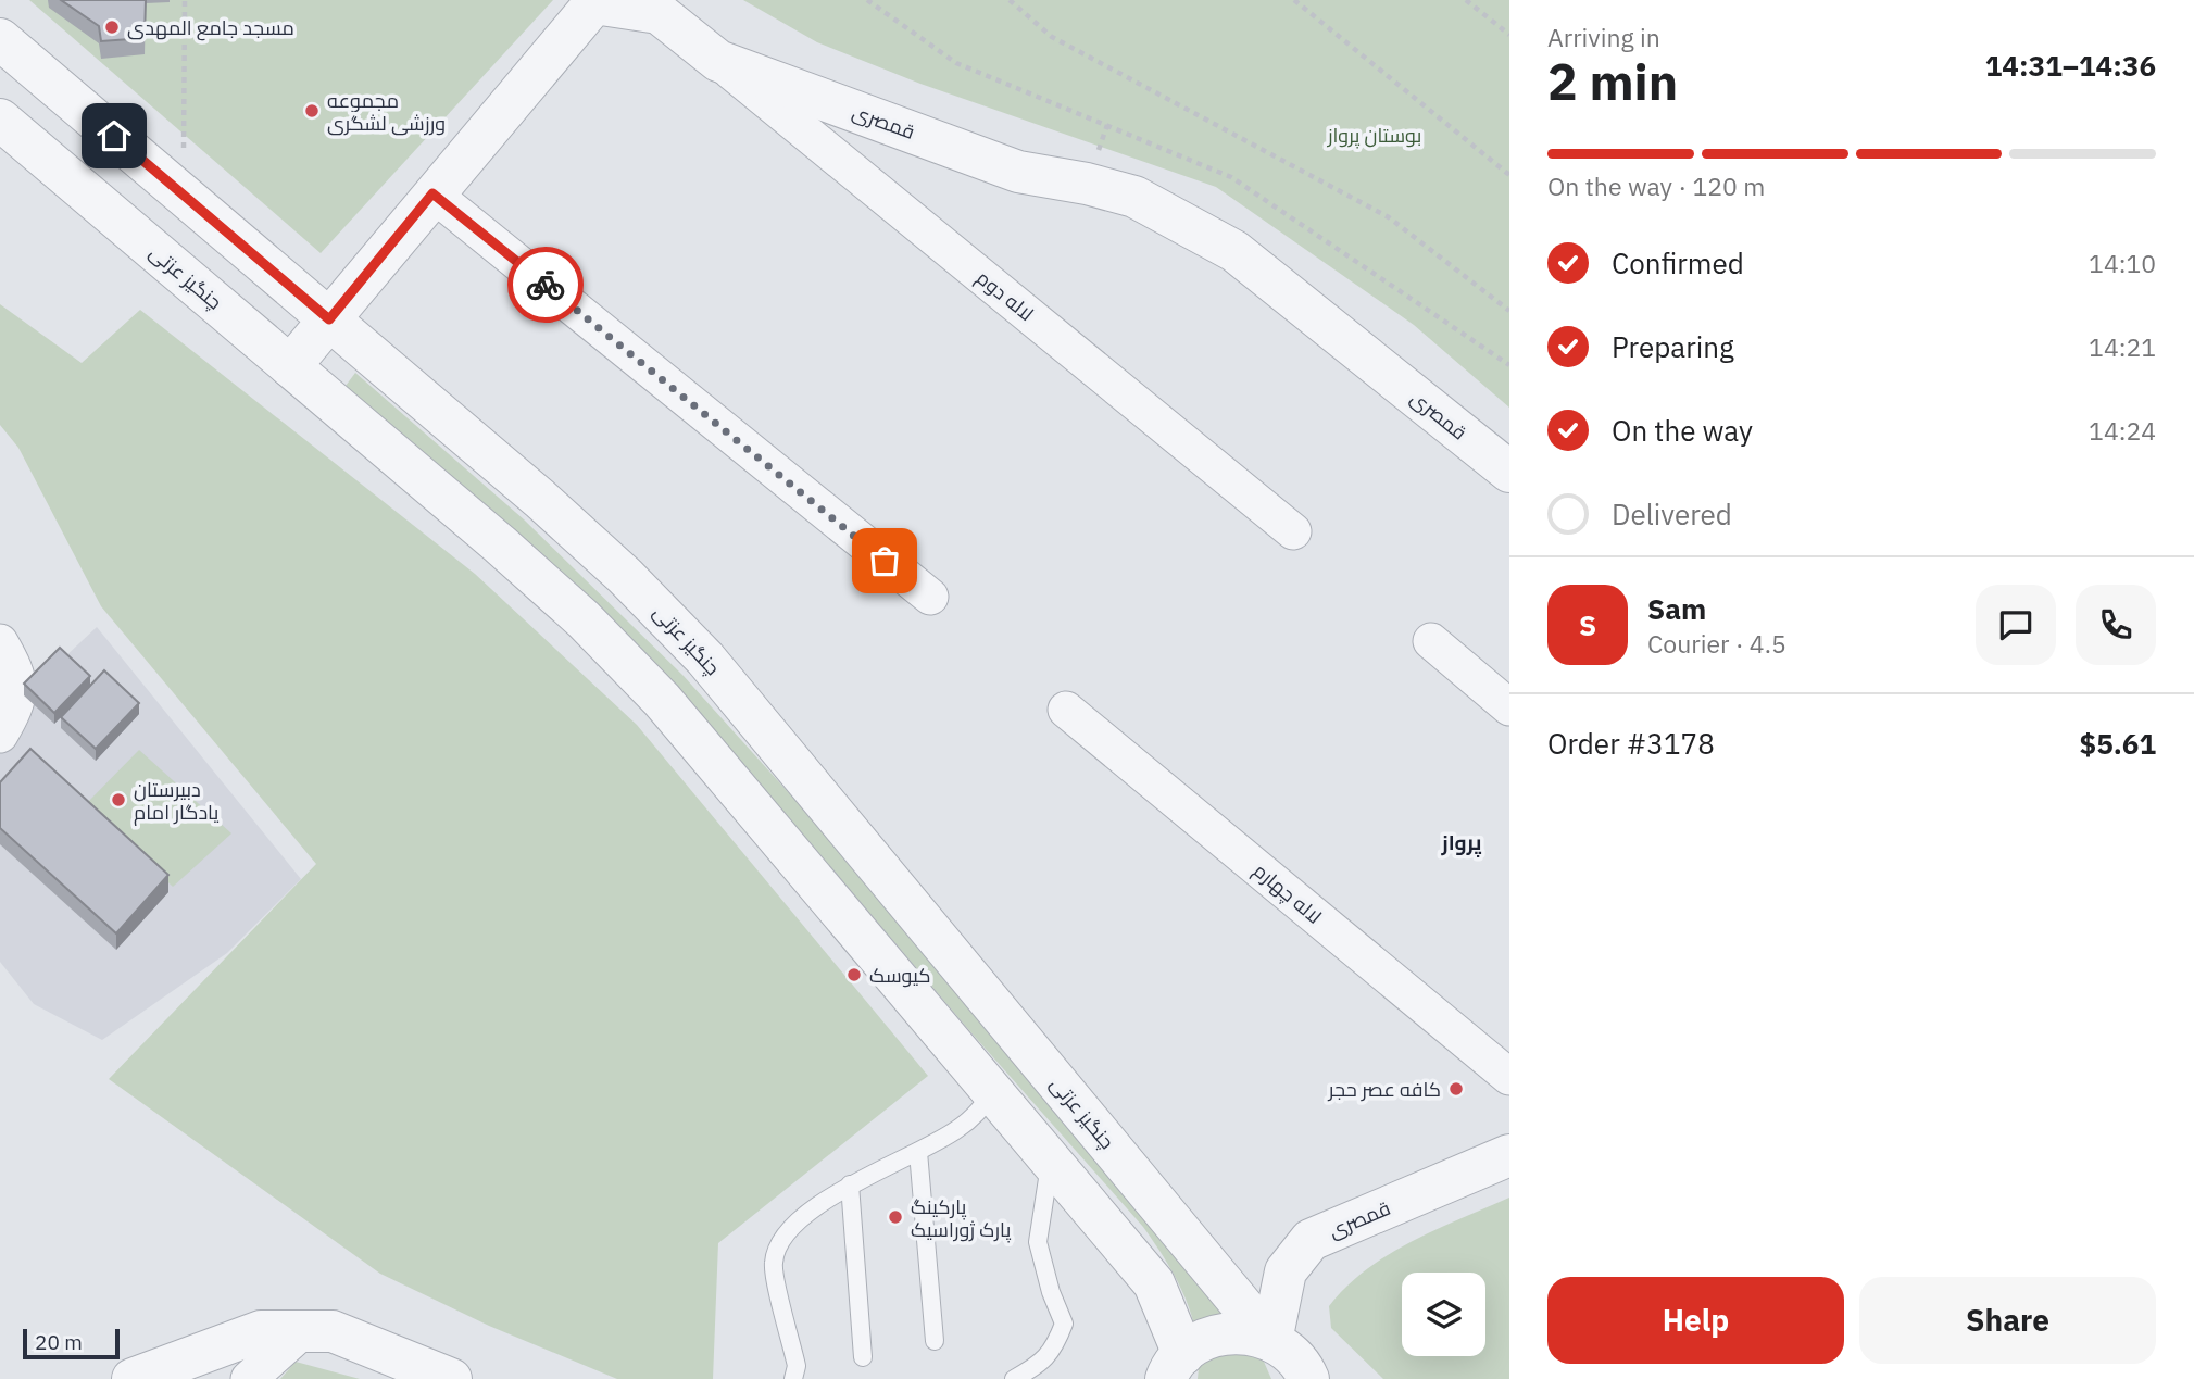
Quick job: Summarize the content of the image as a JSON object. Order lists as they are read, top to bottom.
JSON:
{
  "streets": {
    "street": [
      "قمصری",
      "چنگیز عزتی",
      "لاله دوم",
      "لاله چهارم"
    ]
  },
  "crossings": [
    ["قمصری", "چنگیز عزتی"],
    ["قمصری", "لاله دوم"]
  ],
  "districts": ["پرواز"],
  "parks": ["بوستان پرواز"],
  "places": [
    "مسجد جامع المهدی",
    "مجموعه ورزشی لشگری",
    "دبیرستان یادگار امام",
    "کیوسک",
    "کافه عصر حجر",
    "پارکینگ پارک ژوراسیک"
  ],
  "scale_bar": "20 m",
  "page": {
    "heading": ["2 min", "Arriving in", "14:31–14:36"],
    "panel": [
      "Sam",
      "Courier · 4.5",
      "Order #3178",
      "$5.61"
    ],
    "bar": "On the way · 120 m",
    "list": [
      ["Confirmed", "14:10"],
      ["Preparing", "14:21"],
      ["On the way", "14:24"],
      "Delivered"
    ],
    "round": "S",
    "buttons": ["Help", "Share"],
    "scale": "20 m"
  }
}
